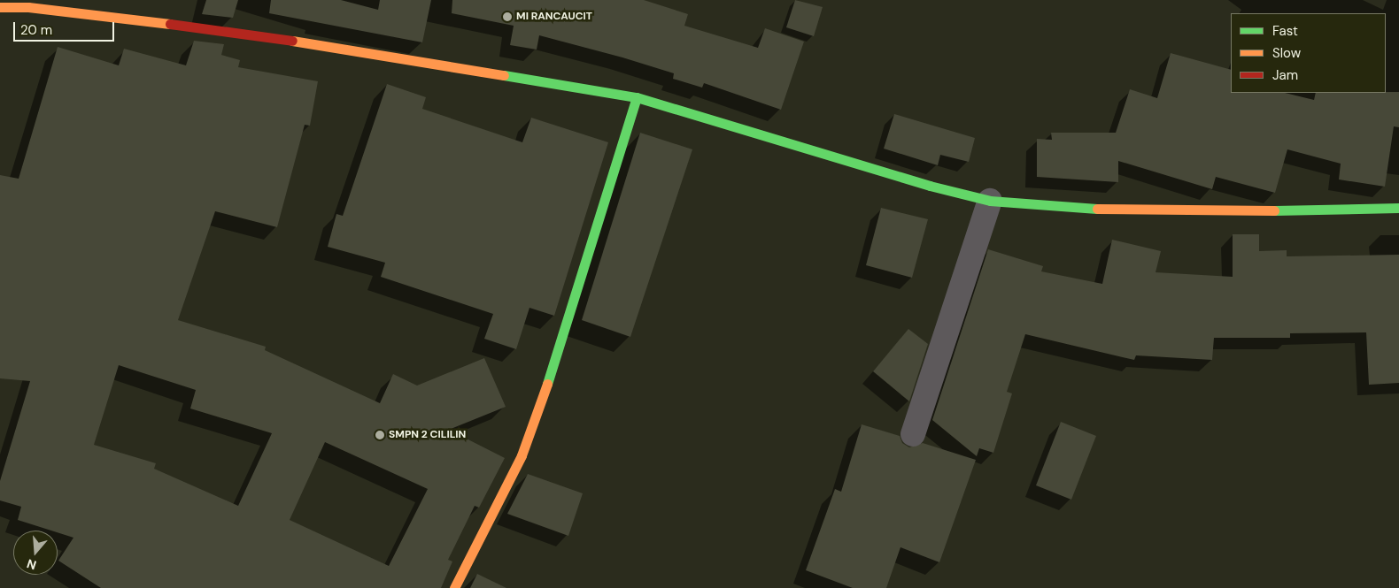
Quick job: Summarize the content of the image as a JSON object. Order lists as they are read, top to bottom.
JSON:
{
  "places": ["MI RANCAUCIT", "SMPN 2 CILILIN"],
  "legend": ["Fast", "Slow", "Jam"],
  "scale_bar": "20 m",
  "north": "bottom"
}
